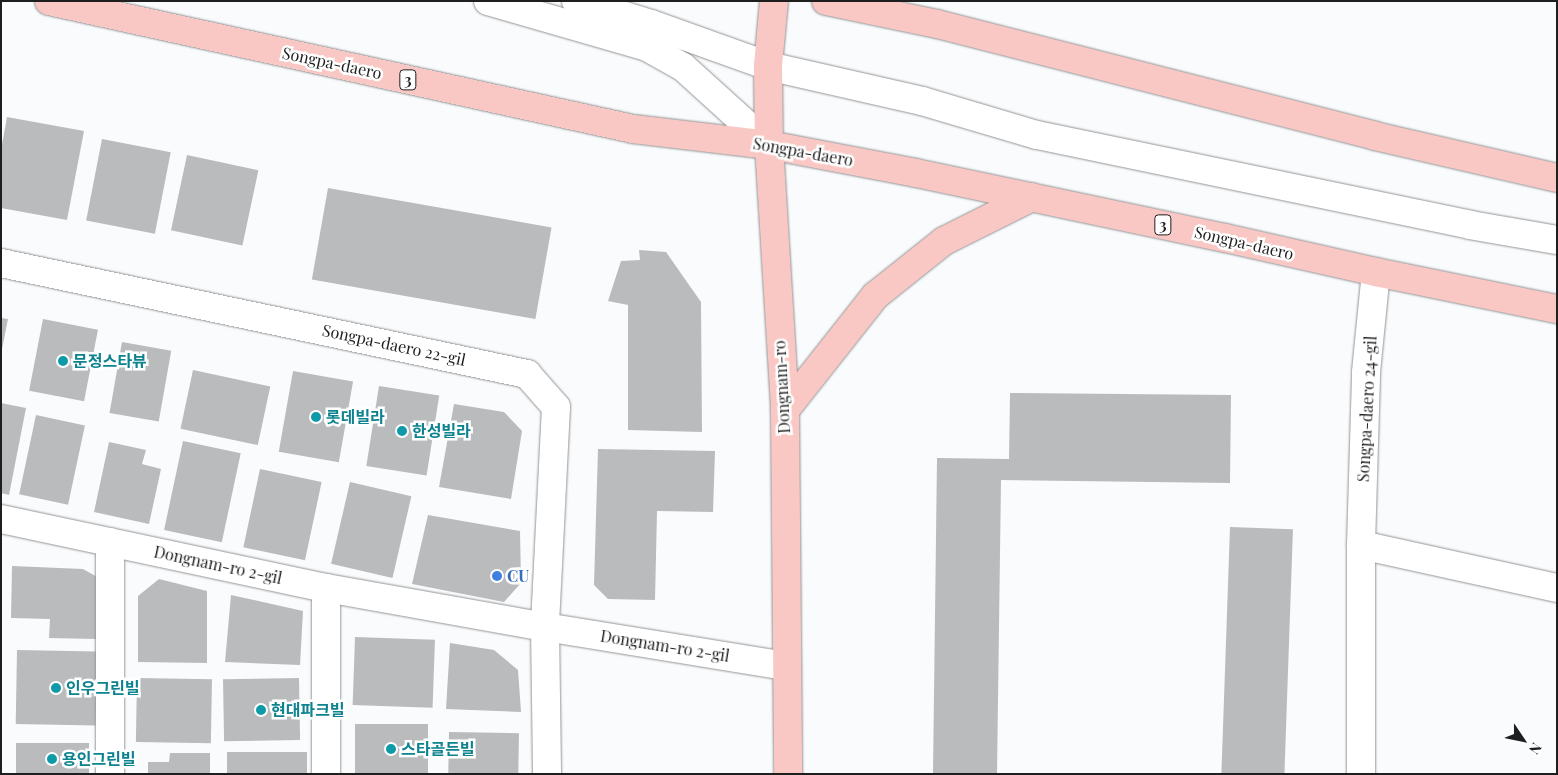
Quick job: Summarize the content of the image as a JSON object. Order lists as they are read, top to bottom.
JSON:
{
  "streets": {
    "main road": ["Songpa-daero", "3", "Dongnam-ro"],
    "street": ["Songpa-daero 22-gil", "Songpa-daero 24-gil", "Dongnam-ro 2-gil"]
  },
  "crossings": [
    ["Songpa-daero", "Dongnam-ro"],
    ["Songpa-daero", "Songpa-daero 24-gil"],
    ["Songpa-daero 22-gil", "Dongnam-ro 2-gil"],
    ["Dongnam-ro", "Dongnam-ro 2-gil"]
  ],
  "places": [
    "문정스타뷰",
    "롯데빌라",
    "한성빌라",
    "CU",
    "인우그린빌",
    "현대파크빌",
    "스타골든빌",
    "용인그린빌"
  ],
  "north": "bottom right"
}
